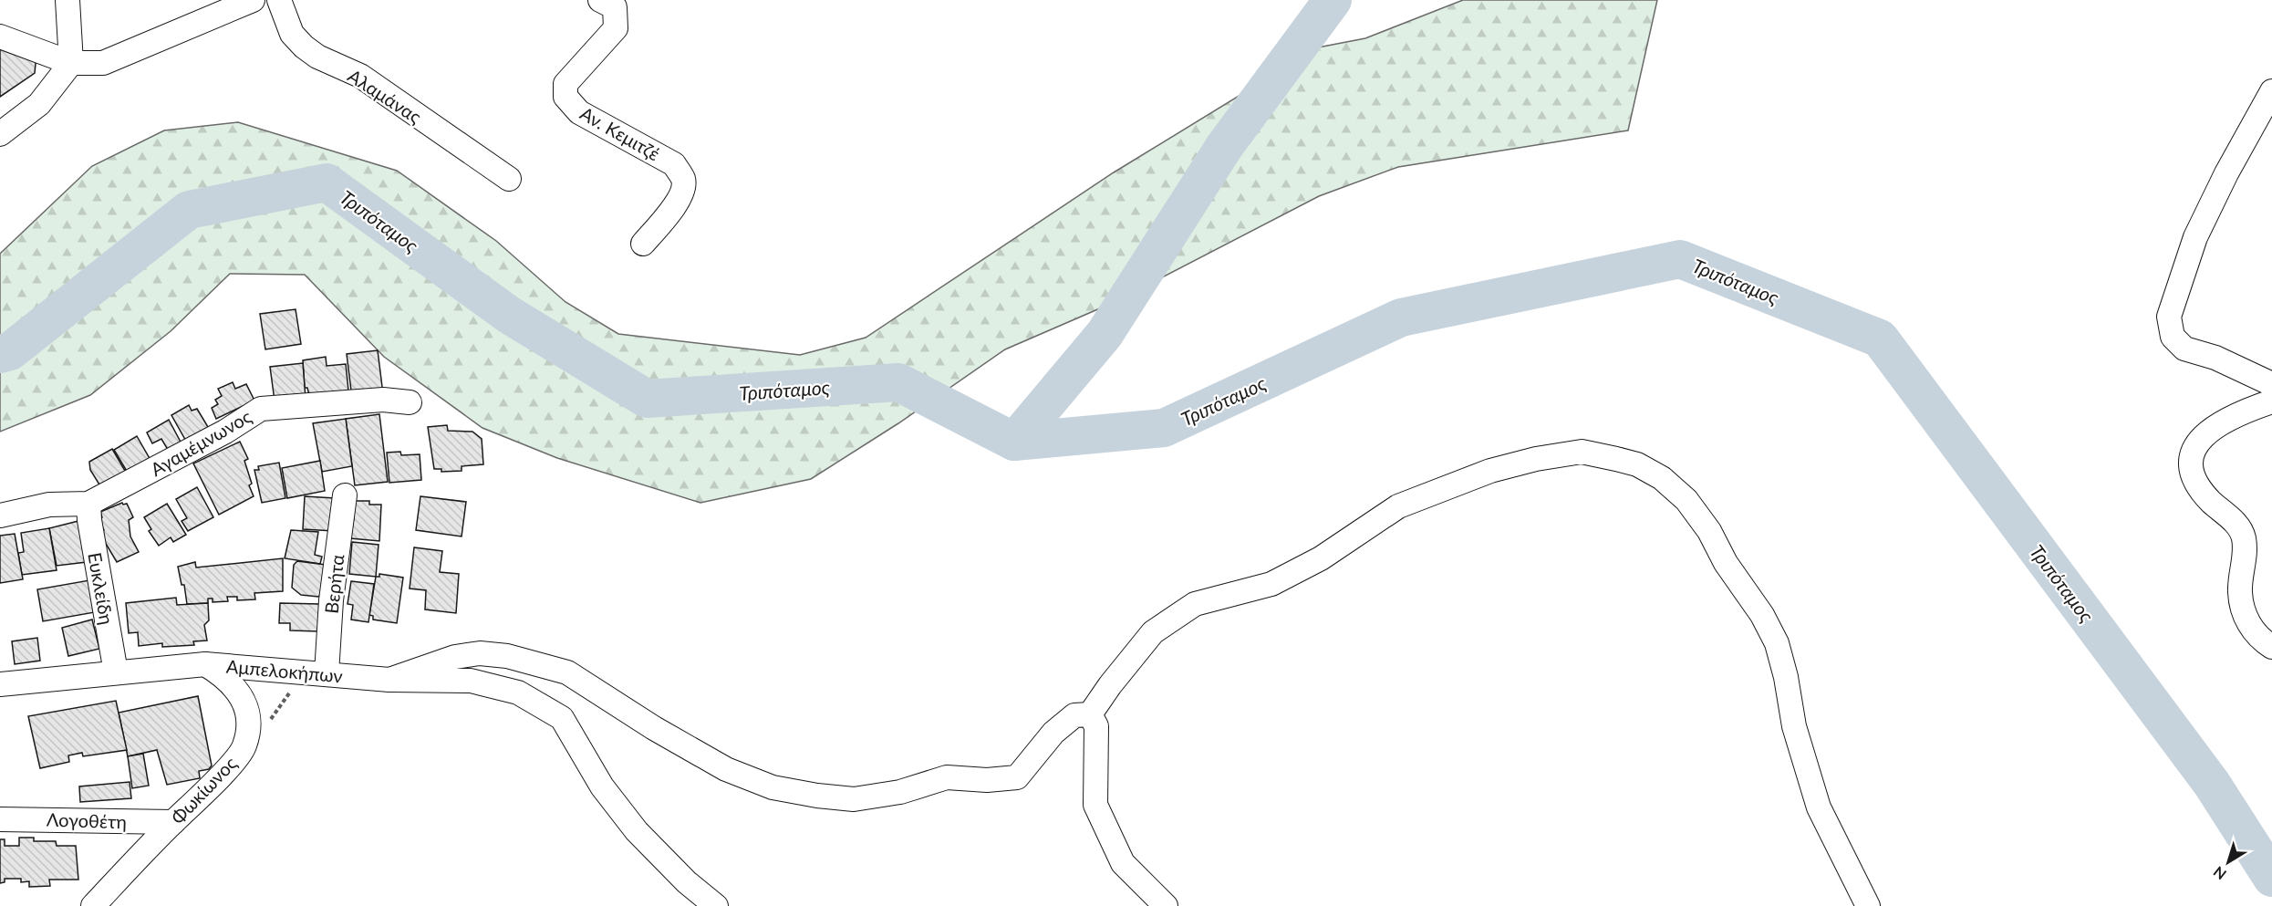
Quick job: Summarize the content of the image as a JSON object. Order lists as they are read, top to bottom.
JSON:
{
  "streets": {
    "street": [
      "Αλαμάνας",
      "Αν. Κεμιτζέ",
      "Αγαμέμνωνος",
      "Βερήτα",
      "Ευκλείδη",
      "Αμπελοκήπων",
      "Φωκίωνος",
      "Λογοθέτη"
    ]
  },
  "crossings": [
    ["Αγαμέμνωνος", "Ευκλείδη"],
    ["Βερήτα", "Αμπελοκήπων"],
    ["Ευκλείδη", "Αμπελοκήπων"],
    ["Αμπελοκήπων", "Φωκίωνος"],
    ["Φωκίωνος", "Λογοθέτη"]
  ],
  "water": ["Τριπόταμος"],
  "north": "bottom left"
}
